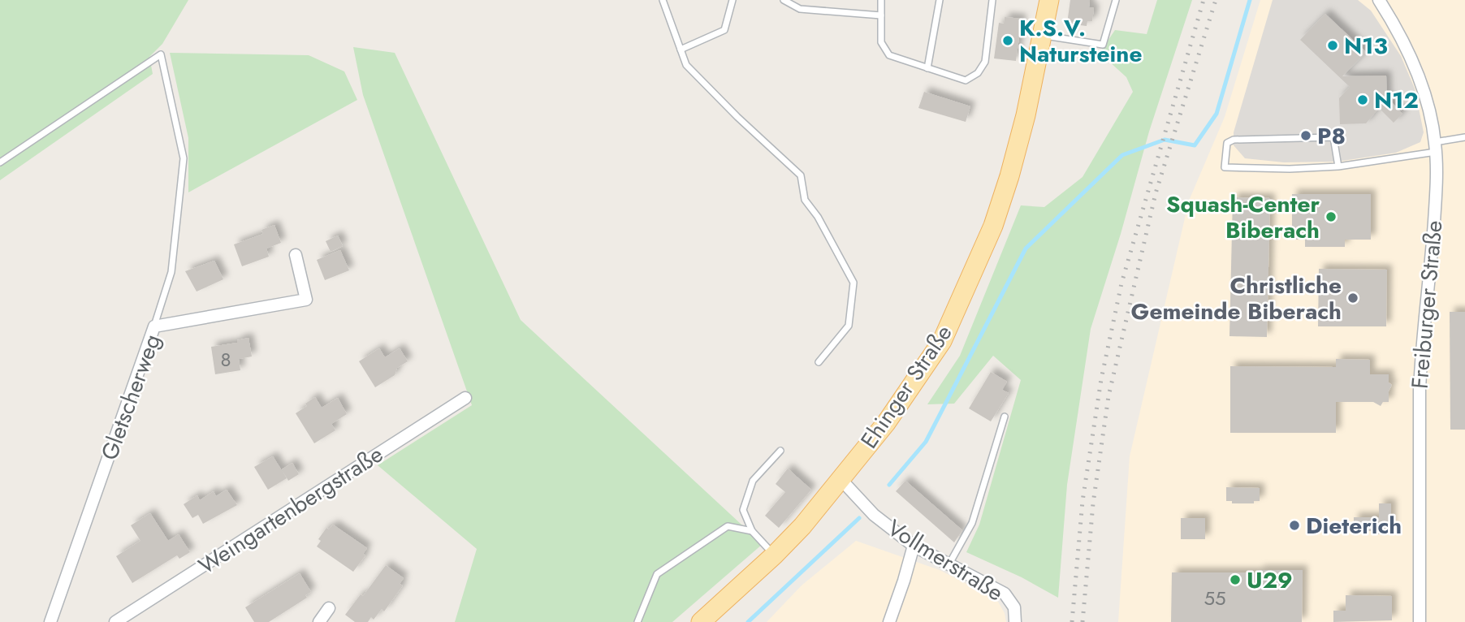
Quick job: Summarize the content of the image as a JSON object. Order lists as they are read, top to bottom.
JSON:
{
  "streets": {
    "main road": ["Ehinger Straße"],
    "street": [
      "Freiburger Straße",
      "Gletscherweg",
      "Weingartenbergstraße",
      "Vollmerstraße"
    ]
  },
  "crossings": [
    ["Ehinger Straße", "Vollmerstraße"]
  ],
  "places": [
    "K.S.V. Natursteine",
    "N13",
    "N12",
    "P8",
    "Squash-Center Biberach",
    "Christliche Gemeinde Biberach",
    "Dieterich",
    "U29"
  ],
  "house_numbers": ["8", "55"]
}
